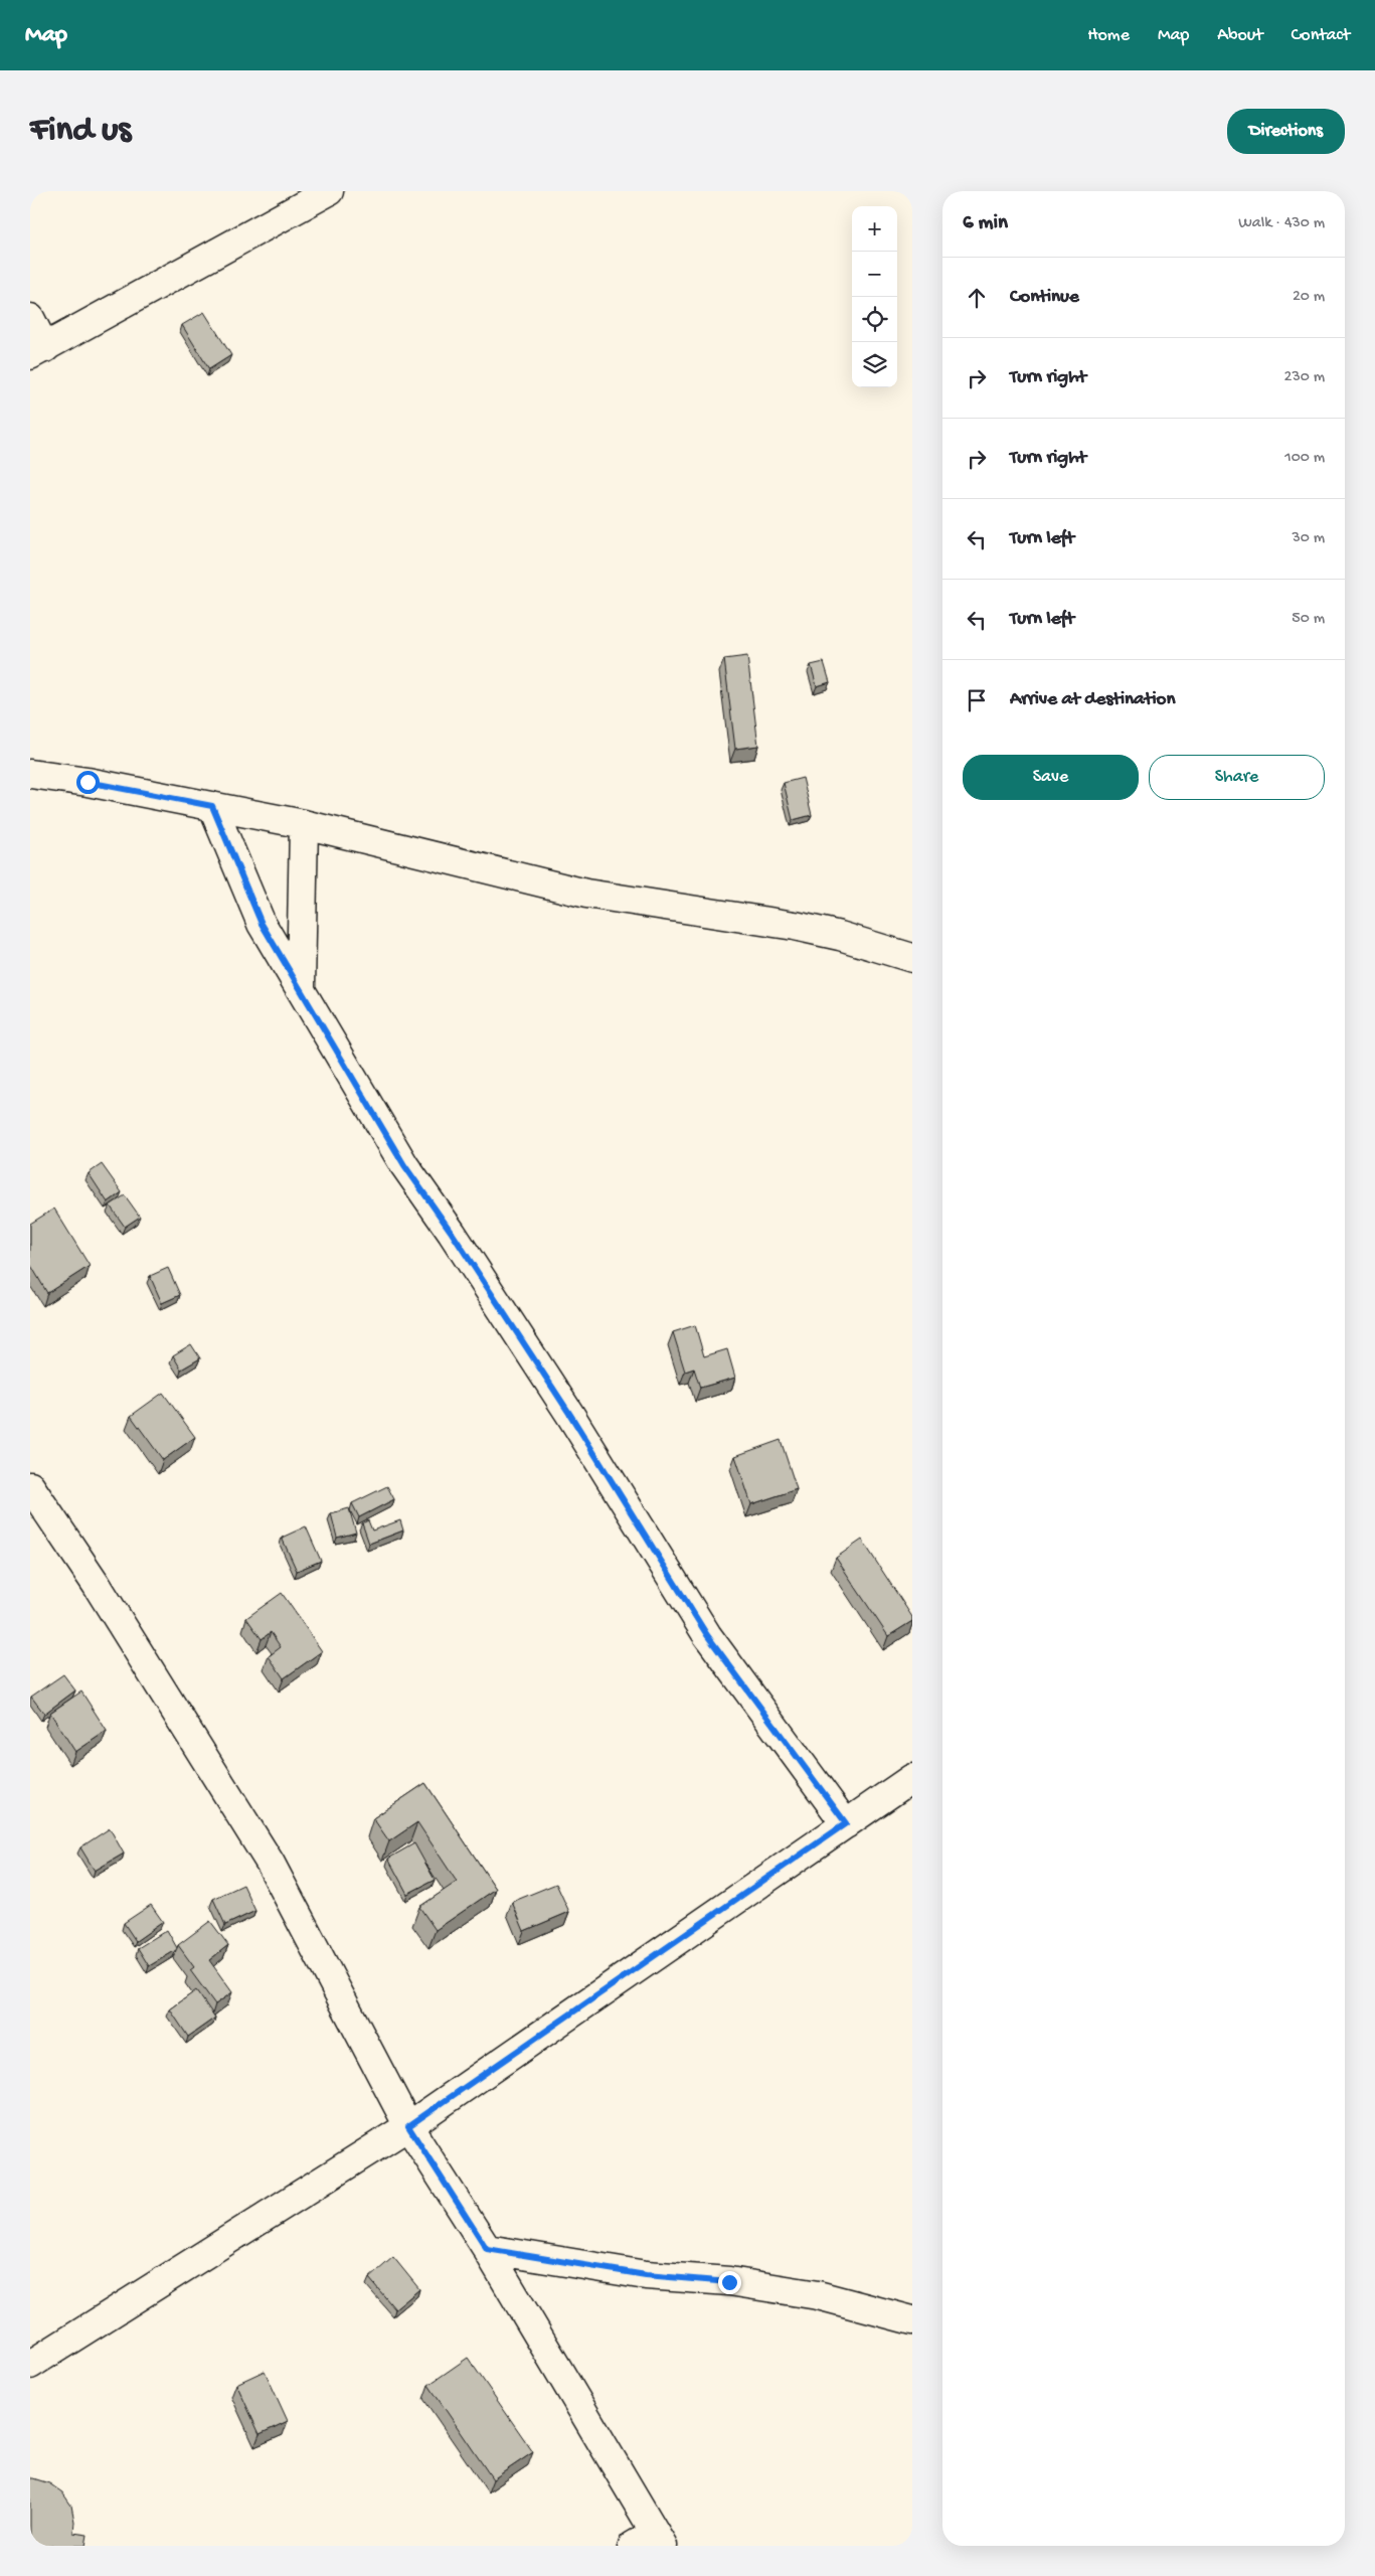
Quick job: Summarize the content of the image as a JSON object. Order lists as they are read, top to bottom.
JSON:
{
  "page": {
    "header": "Map",
    "nav": [
      "Home",
      "Map",
      "About",
      "Contact"
    ],
    "buttons": [
      "Directions",
      ["Save", "Share"]
    ],
    "title": "Find us",
    "heading": ["6 min", "Walk · 430 m"],
    "map_buttons": ["+", "−"],
    "list": [
      ["Continue", "20 m"],
      ["Turn right", "230 m"],
      ["Turn right", "100 m"],
      ["Turn left", "30 m"],
      ["Turn left", "50 m"],
      "Arrive at destination"
    ]
  }
}
